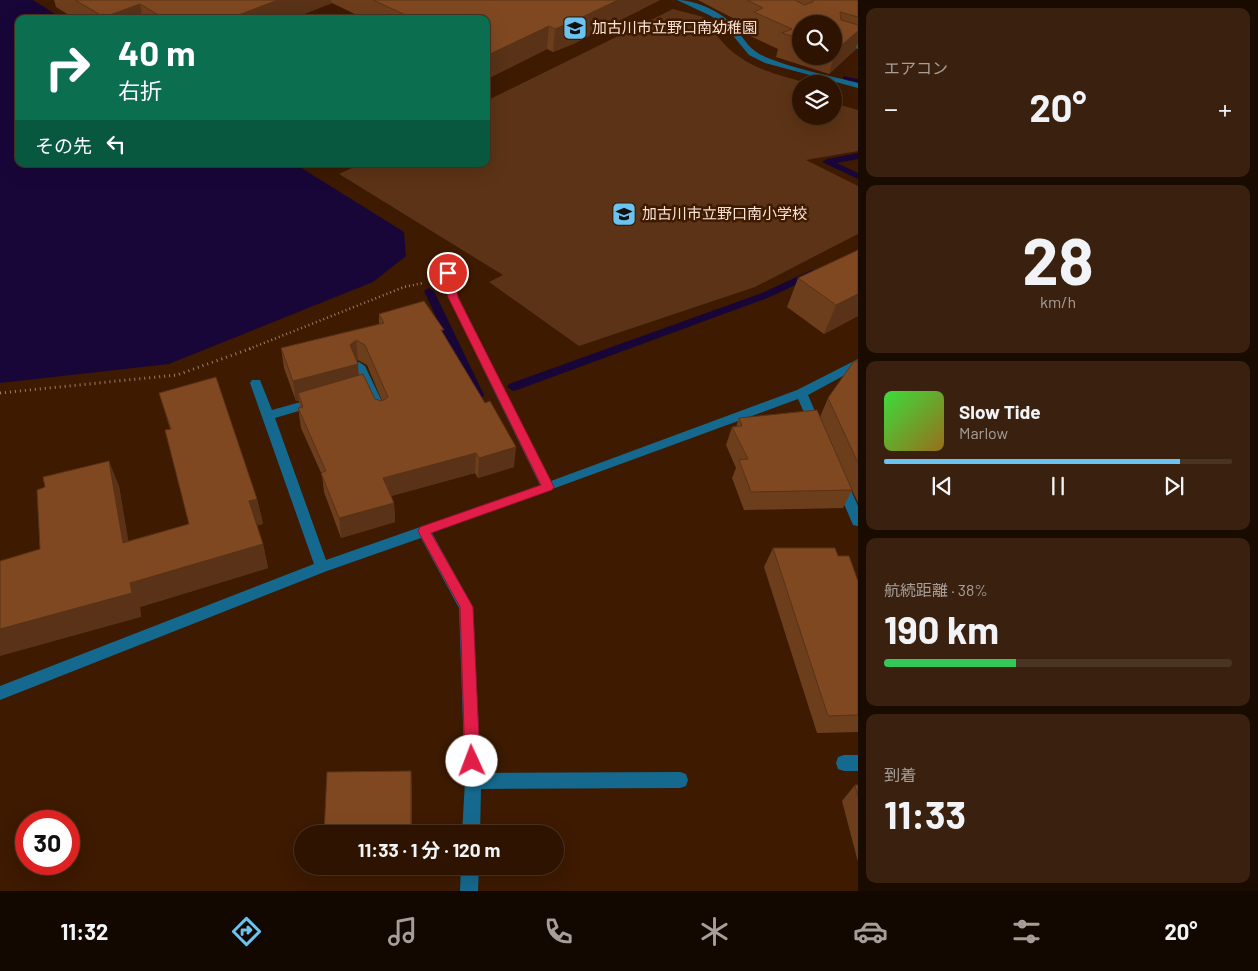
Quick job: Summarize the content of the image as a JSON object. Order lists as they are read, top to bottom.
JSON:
{
  "places": {
    "school or university": ["加古川市立野口南幼稚園", "加古川市立野口南小学校"]
  },
  "page": {
    "tile": [
      "エアコン",
      ["28", "km/h"],
      ["航続距離 · 38%", "190 km"],
      ["到着", "11:33"]
    ],
    "turn": ["40 m", "右折"],
    "heat": ["−", "20°", "+"],
    "then": "その先",
    "song": ["Slow Tide", "Marlow"],
    "limit": "30",
    "trip": "11:33 · 1 分 · 120 m",
    "tabs": ["11:32", "20°"]
  }
}
